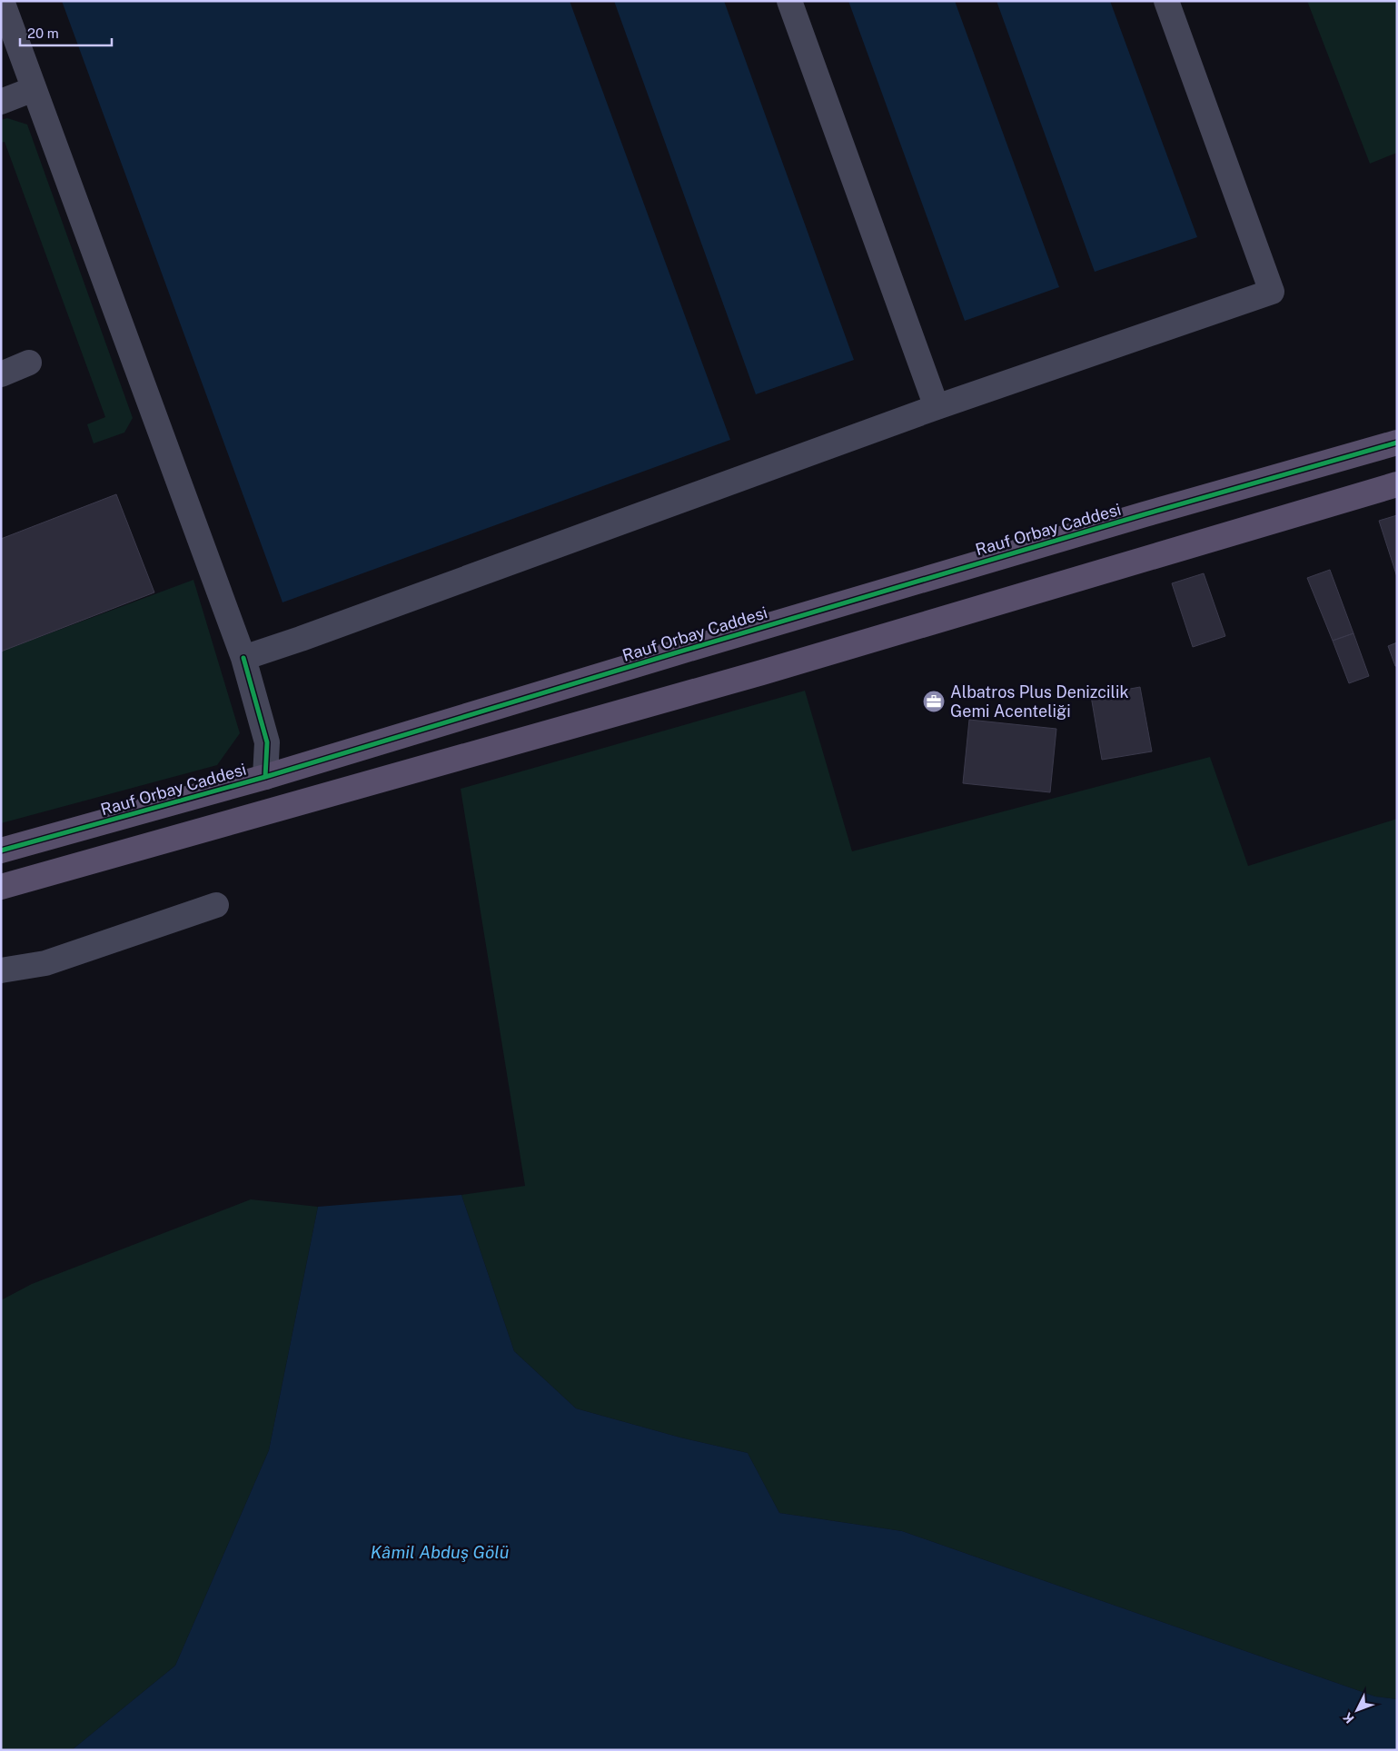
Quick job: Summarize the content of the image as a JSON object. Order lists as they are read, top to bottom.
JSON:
{
  "streets": {
    "main road": ["Rauf Orbay Caddesi"]
  },
  "water": ["Kâmil Abduş Gölü"],
  "places": {
    "office": ["Albatros Plus Denizcilik Gemi Acenteliği"]
  },
  "scale_bar": "20 m",
  "north": "bottom left"
}
